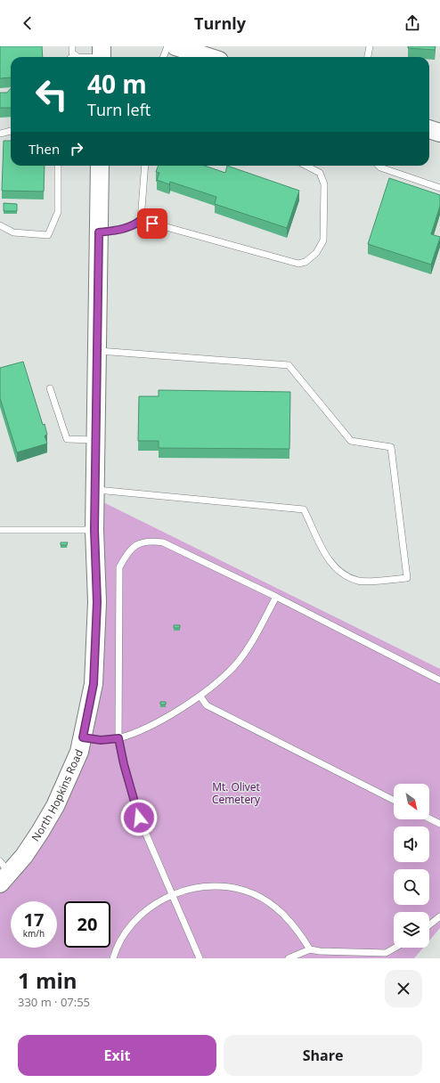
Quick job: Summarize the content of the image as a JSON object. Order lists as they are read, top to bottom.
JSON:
{
  "streets": {
    "main road": ["North Hopkins Road"]
  },
  "parks": ["Mt. Olivet Cemetery"],
  "north": "bottom right",
  "page": {
    "header": "Turnly",
    "turn": ["40 m", "Turn left"],
    "then": "Then",
    "speed": "17 km/h",
    "limit": "20",
    "heading": ["1 min", "330 m · 07:55"],
    "buttons": ["Exit", "Share"]
  }
}
